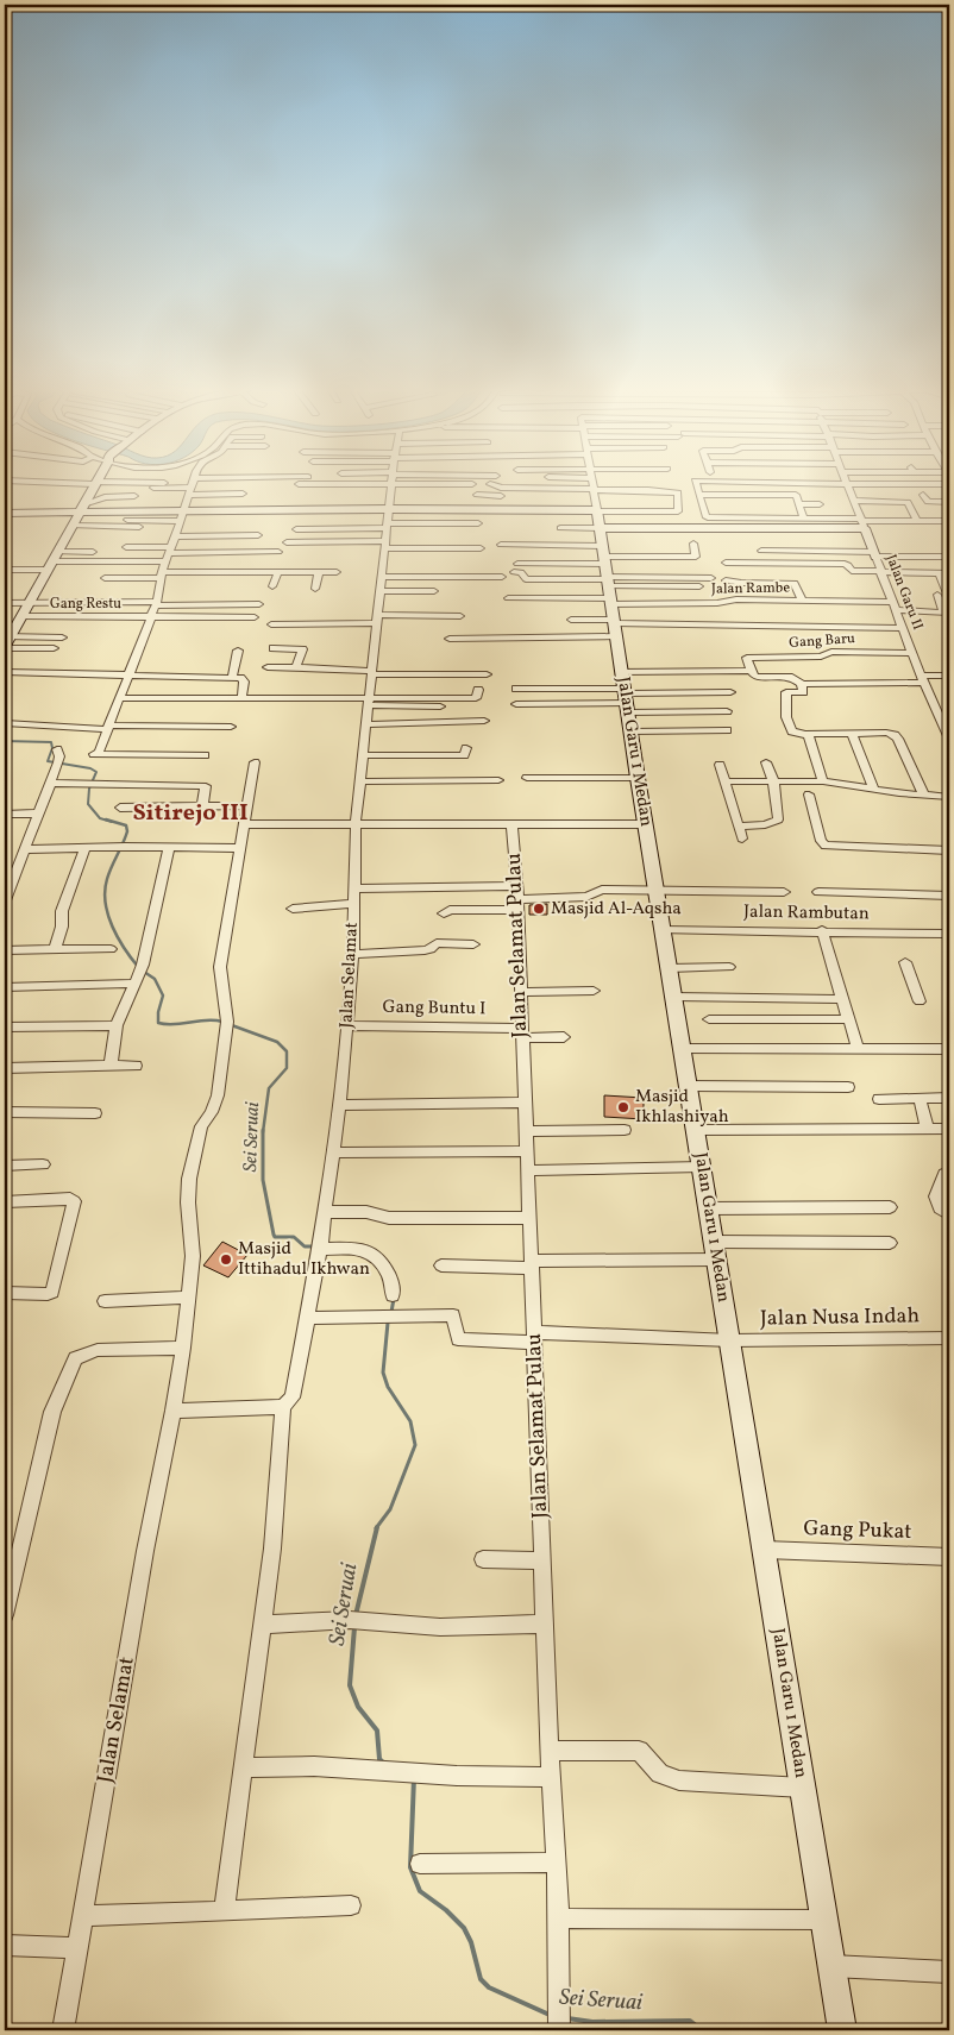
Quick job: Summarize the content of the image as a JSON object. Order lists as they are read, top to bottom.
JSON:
{
  "streets": {
    "street": [
      "Jalan Rambe",
      "Jalan Garu II",
      "Gang Restu",
      "Gang Baru",
      "Jalan Garu 1 Medan",
      "Jalan Rambutan",
      "Jalan Selamat Pulau",
      "Jalan Selamat",
      "Gang Buntu I",
      "Jalan Nusa Indah",
      "Gang Pukat"
    ]
  },
  "crossings": [
    ["Jalan Rambe", "Jalan Garu II"],
    ["Jalan Rambe", "Jalan Garu 1 Medan"],
    ["Jalan Garu II", "Gang Baru"],
    ["Jalan Garu 1 Medan", "Jalan Rambutan"],
    ["Jalan Garu 1 Medan", "Jalan Nusa Indah"],
    ["Jalan Garu 1 Medan", "Gang Pukat"],
    ["Jalan Selamat Pulau", "Gang Buntu I"],
    ["Jalan Selamat Pulau", "Jalan Nusa Indah"],
    ["Jalan Selamat", "Gang Buntu I"],
    ["Jalan Selamat", "Jalan Nusa Indah"]
  ],
  "districts": ["Sitirejo III"],
  "water": ["Sei Seruai"],
  "places": ["Masjid Al-Aqsha", "Masjid Ikhlashiyah", "Masjid Ittihadul Ikhwan"]
}
